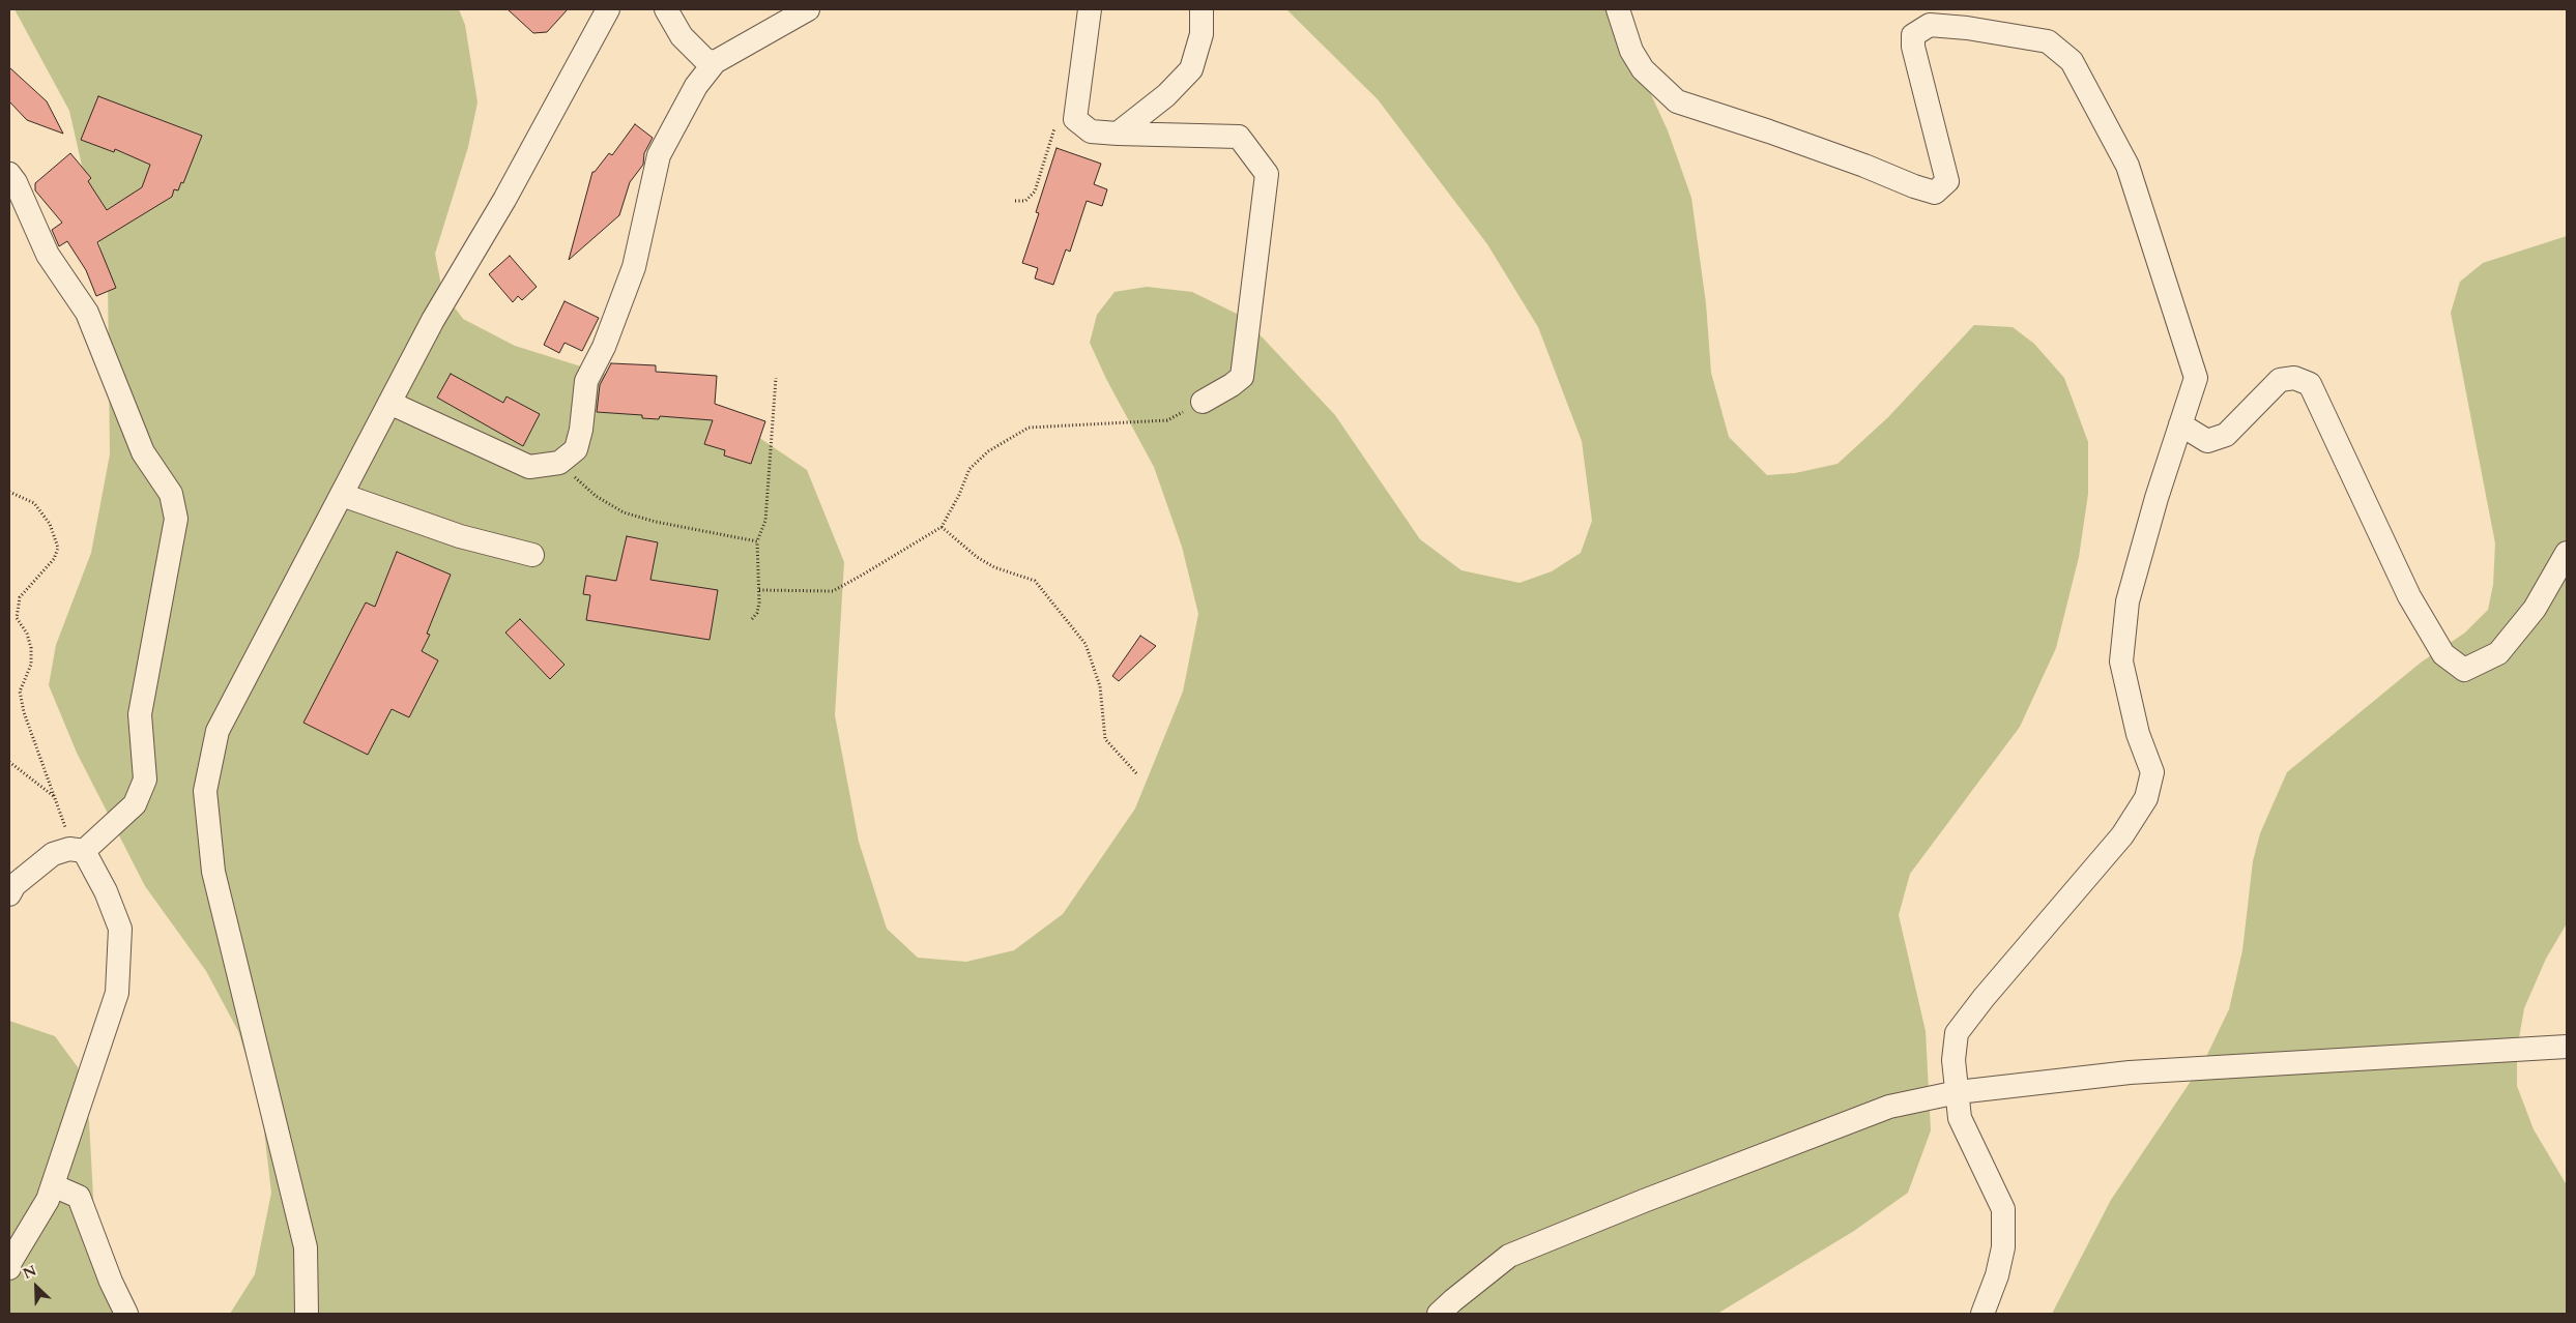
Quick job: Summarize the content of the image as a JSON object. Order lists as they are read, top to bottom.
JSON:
{
  "north": "top left"
}
